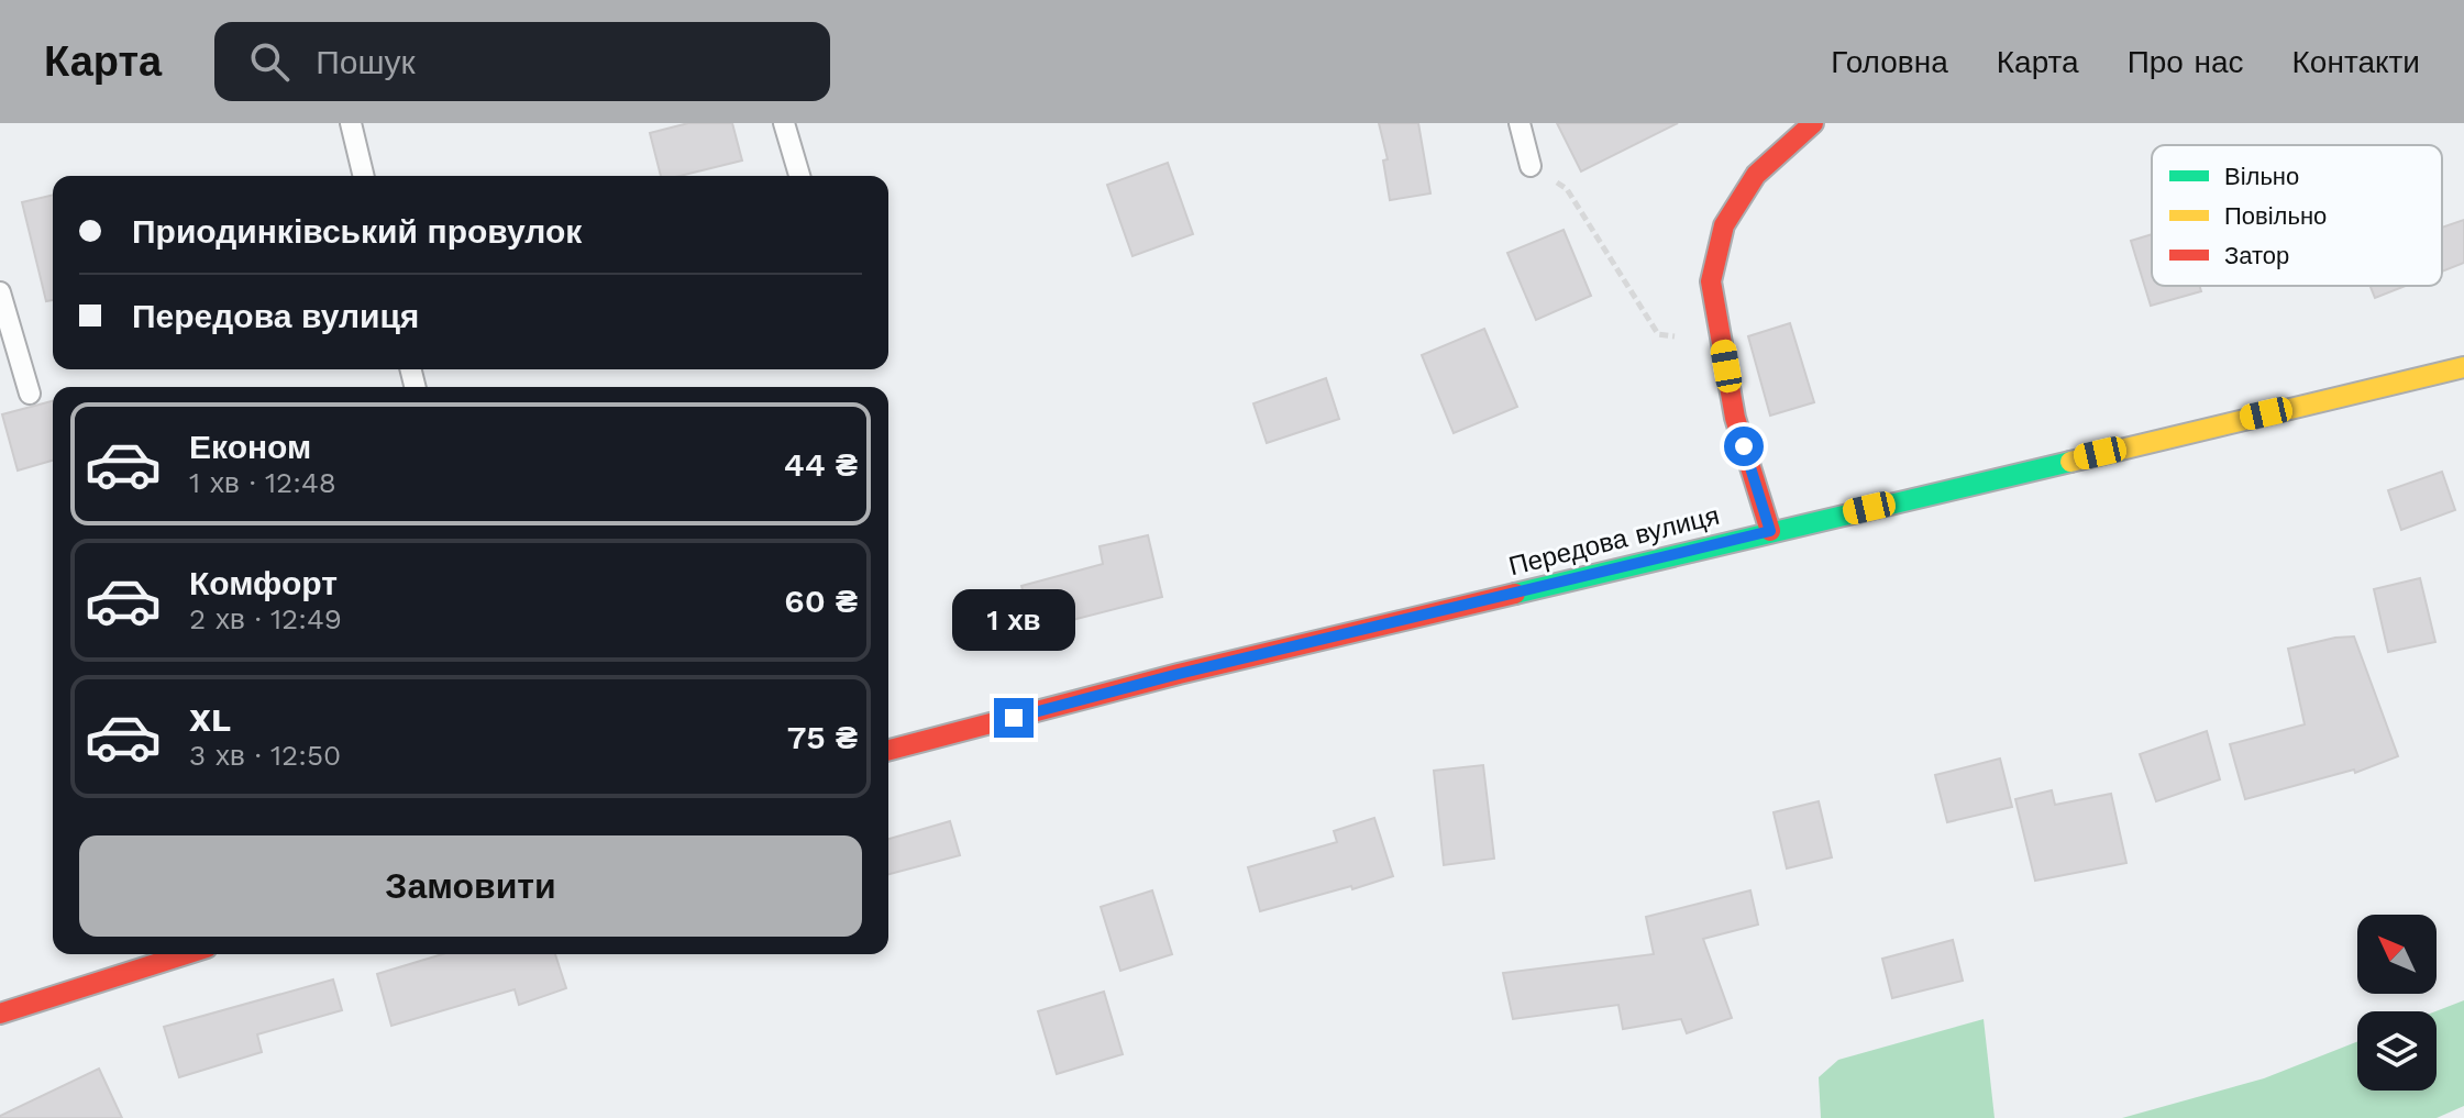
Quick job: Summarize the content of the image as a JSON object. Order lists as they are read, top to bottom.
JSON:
{
  "streets": {
    "street": ["Передова вулиця"]
  },
  "legend": ["Вільно", "Повільно", "Затор"],
  "north": "top left",
  "page": {
    "header": "Карта",
    "search": "Пошук",
    "nav": [
      "Головна",
      "Карта",
      "Про нас",
      "Контакти"
    ],
    "banner": ["Приодинківський провулок", "Передова вулиця"],
    "list": [
      {
        "name": "Економ",
        "note": "1 хв · 12:48",
        "value": "44 ₴"
      },
      {
        "name": "Комфорт",
        "note": "2 хв · 12:49",
        "value": "60 ₴"
      },
      {
        "name": "XL",
        "note": "3 хв · 12:50",
        "value": "75 ₴"
      }
    ],
    "bubble": "1 хв",
    "buttons": "Замовити"
  }
}
